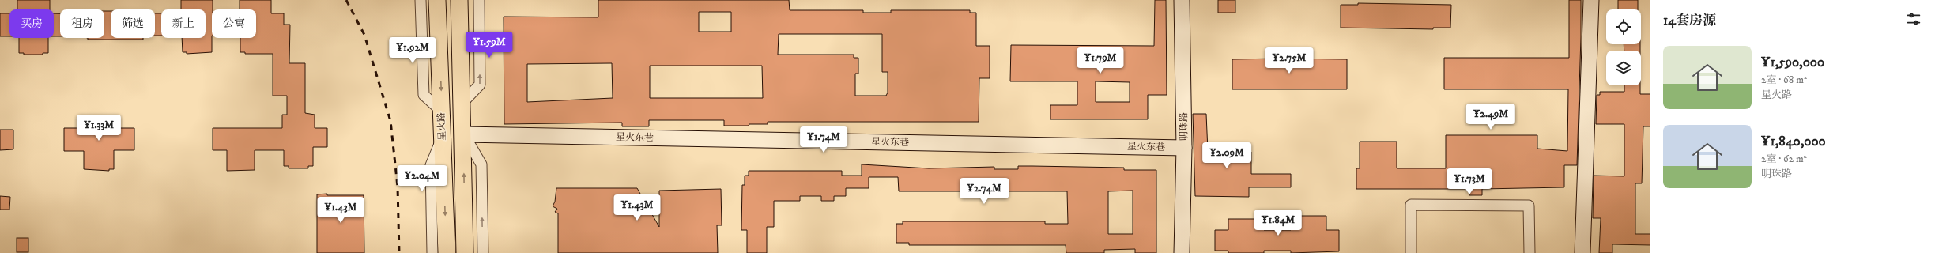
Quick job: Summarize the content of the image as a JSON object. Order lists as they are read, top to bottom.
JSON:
{
  "streets": {
    "main road": ["星火路"],
    "street": ["明珠路", "星火东巷"]
  },
  "crossings": [
    ["明珠路", "星火东巷"]
  ],
  "page": {
    "heading": "14套房源",
    "chip": [
      "买房",
      "租房",
      "筛选",
      "新上",
      "公寓"
    ],
    "price": [
      "¥1.59M",
      "¥1.92M",
      "¥1.79M",
      "¥2.75M",
      "¥2.49M",
      "¥1.33M",
      "¥1.74M",
      "¥2.09M",
      "¥2.04M",
      "¥1.73M",
      "¥2.74M",
      "¥1.43M",
      "¥1.43M",
      "¥1.84M"
    ],
    "list": [
      {
        "name": "¥1,590,000",
        "note": "2室 · 68 m² · 星火路"
      },
      {
        "name": "¥1,840,000",
        "note": "2室 · 62 m² · 明珠路"
      }
    ]
  }
}
